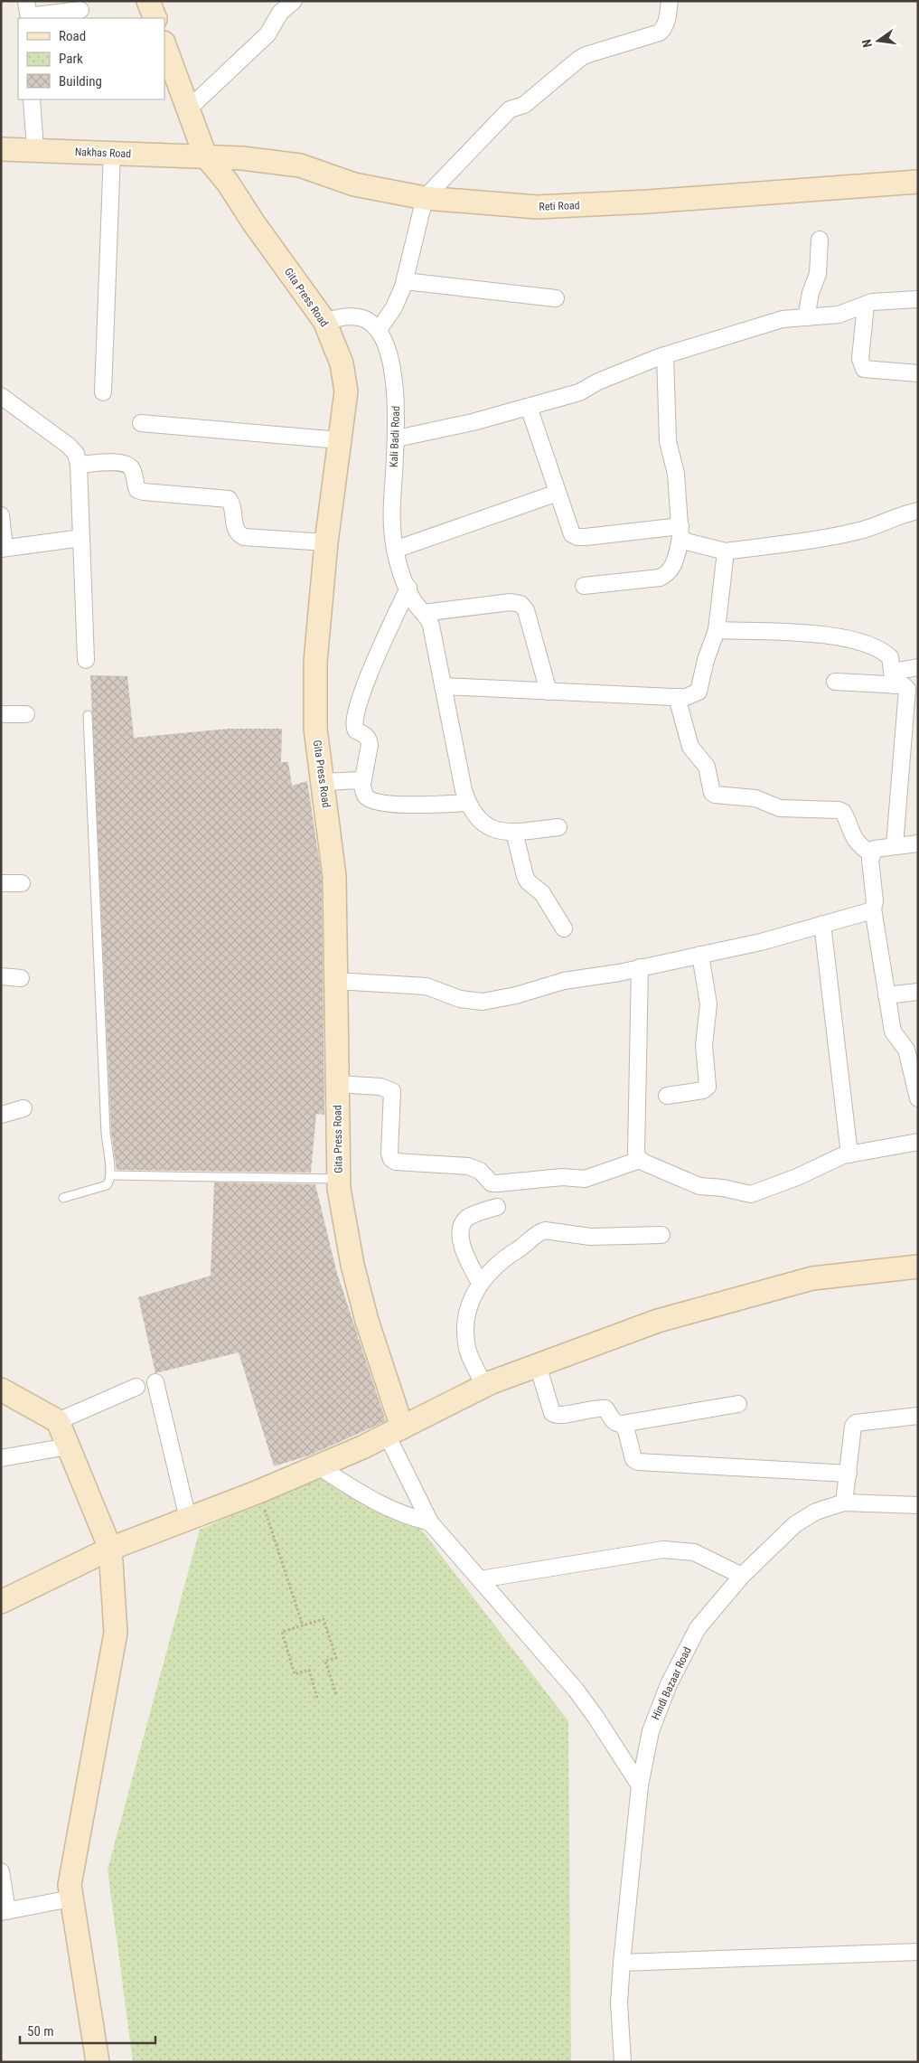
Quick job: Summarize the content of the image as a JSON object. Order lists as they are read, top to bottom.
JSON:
{
  "streets": {
    "main road": ["Nakhas Road", "Reti Road", "Gita Press Road"],
    "street": ["Kali Badi Road", "Hindi Bazaar Road"]
  },
  "crossings": [
    ["Nakhas Road", "Reti Road"],
    ["Nakhas Road", "Gita Press Road"],
    ["Reti Road", "Gita Press Road"]
  ],
  "legend": ["Road", "Park", "Building"],
  "scale_bar": "50 m",
  "north": "left"
}
